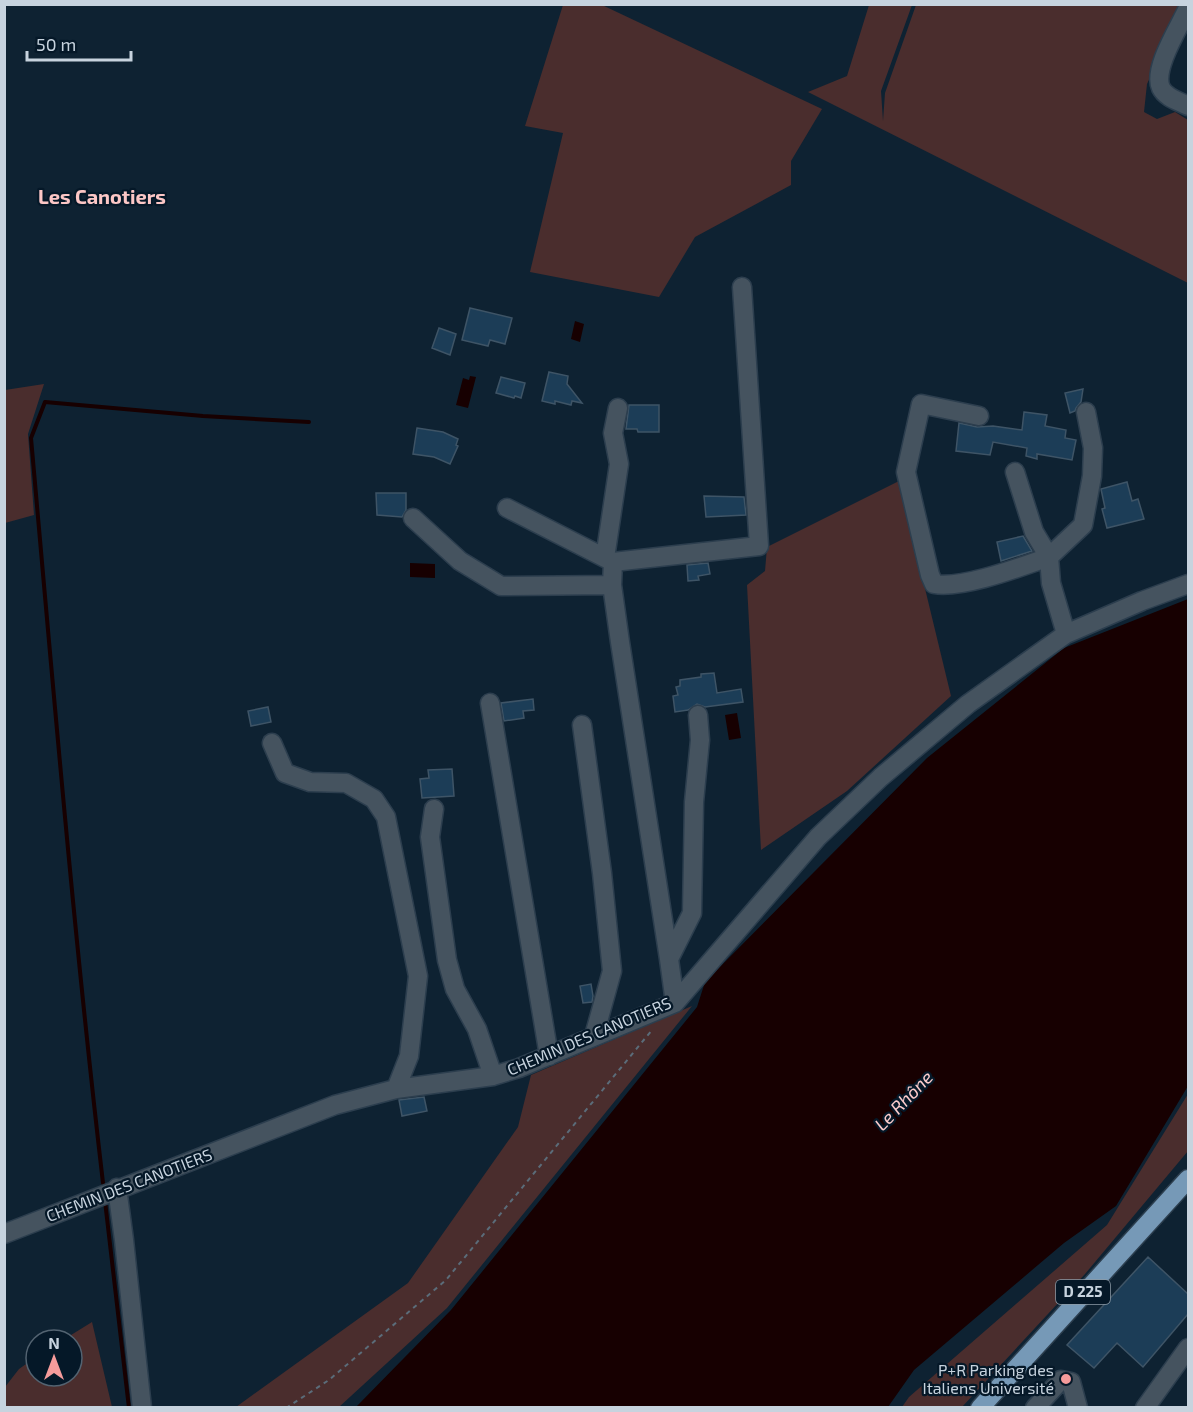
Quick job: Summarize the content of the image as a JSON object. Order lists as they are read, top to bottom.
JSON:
{
  "streets": {
    "highway": ["D 225"],
    "street": ["CHEMIN DES CANOTIERS"]
  },
  "districts": ["Les Canotiers"],
  "water": ["Le Rhône"],
  "places": ["P+R Parking des Italiens Université"],
  "scale_bar": "50 m",
  "north": "top"
}
